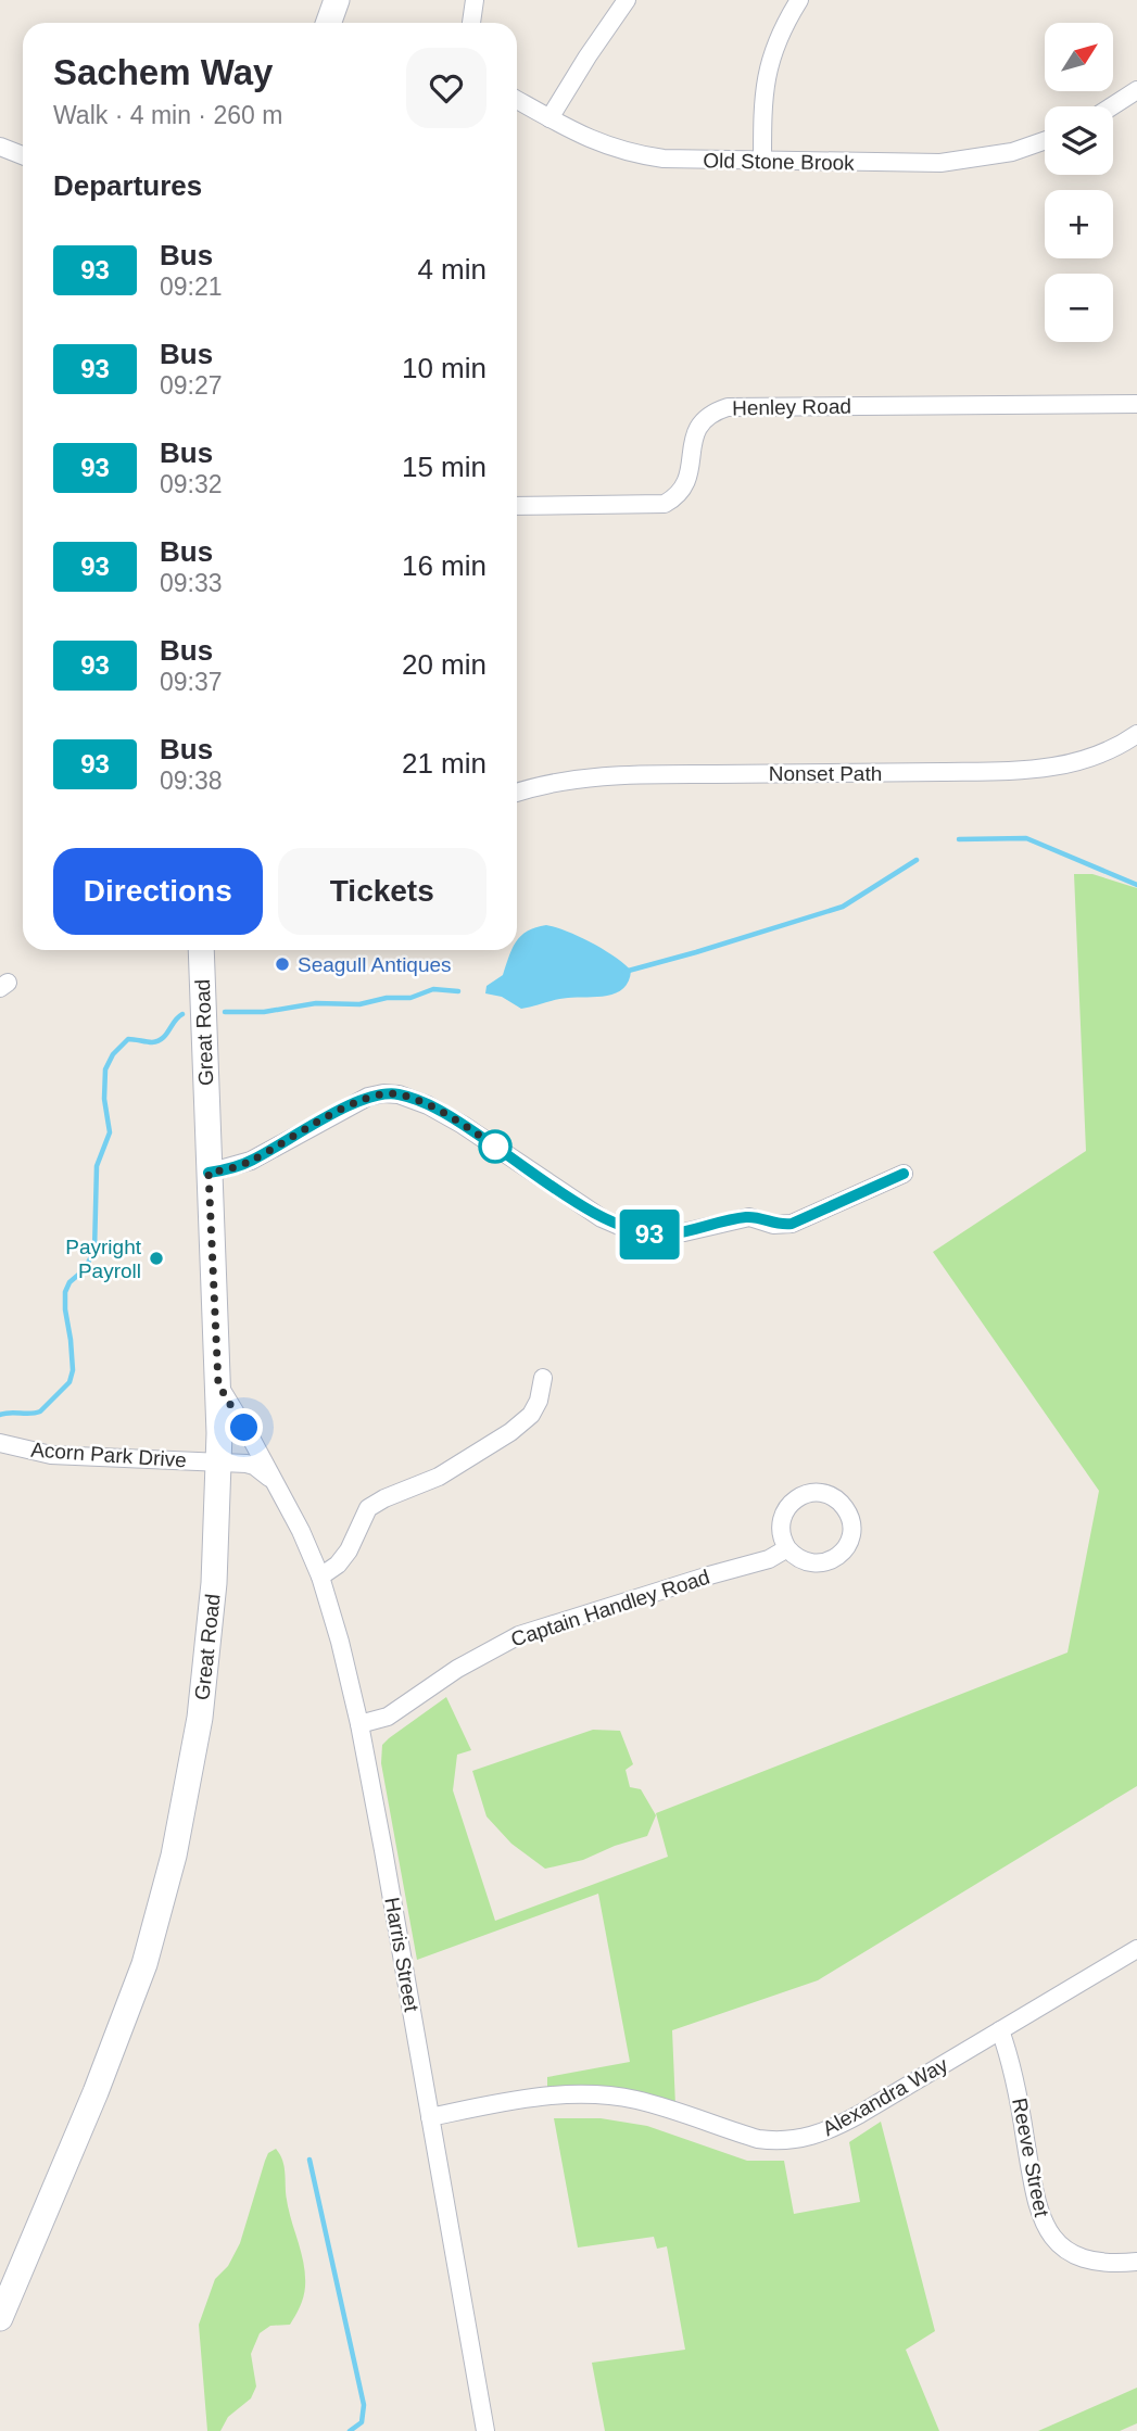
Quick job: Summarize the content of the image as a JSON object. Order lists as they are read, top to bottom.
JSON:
{
  "streets": {
    "main road": ["Great Road"],
    "street": [
      "Old Stone Brook",
      "Henley Road",
      "Nonset Path",
      "Acorn Park Drive",
      "Captain Handley Road",
      "Harris Street",
      "Alexandra Way",
      "Reeve Street"
    ]
  },
  "crossings": [
    ["Great Road", "Acorn Park Drive"],
    ["Great Road", "Harris Street"],
    ["Acorn Park Drive", "Harris Street"],
    ["Captain Handley Road", "Harris Street"],
    ["Harris Street", "Alexandra Way"],
    ["Alexandra Way", "Reeve Street"]
  ],
  "places": ["Seagull Antiques", "Payright Payroll"],
  "lines": ["bus line 93"],
  "north": "top right",
  "page": {
    "on_map": "93",
    "map_buttons": ["+", "−"],
    "heading": [
      ["Sachem Way", "Walk · 4 min · 260 m"],
      "Departures"
    ],
    "list": [
      {
        "mark": "93",
        "name": "Bus",
        "note": "09:21",
        "value": "4 min"
      },
      {
        "mark": "93",
        "name": "Bus",
        "note": "09:27",
        "value": "10 min"
      },
      {
        "mark": "93",
        "name": "Bus",
        "note": "09:32",
        "value": "15 min"
      },
      {
        "mark": "93",
        "name": "Bus",
        "note": "09:33",
        "value": "16 min"
      },
      {
        "mark": "93",
        "name": "Bus",
        "note": "09:37",
        "value": "20 min"
      },
      {
        "mark": "93",
        "name": "Bus",
        "note": "09:38",
        "value": "21 min"
      }
    ],
    "buttons": ["Directions", "Tickets"]
  }
}
